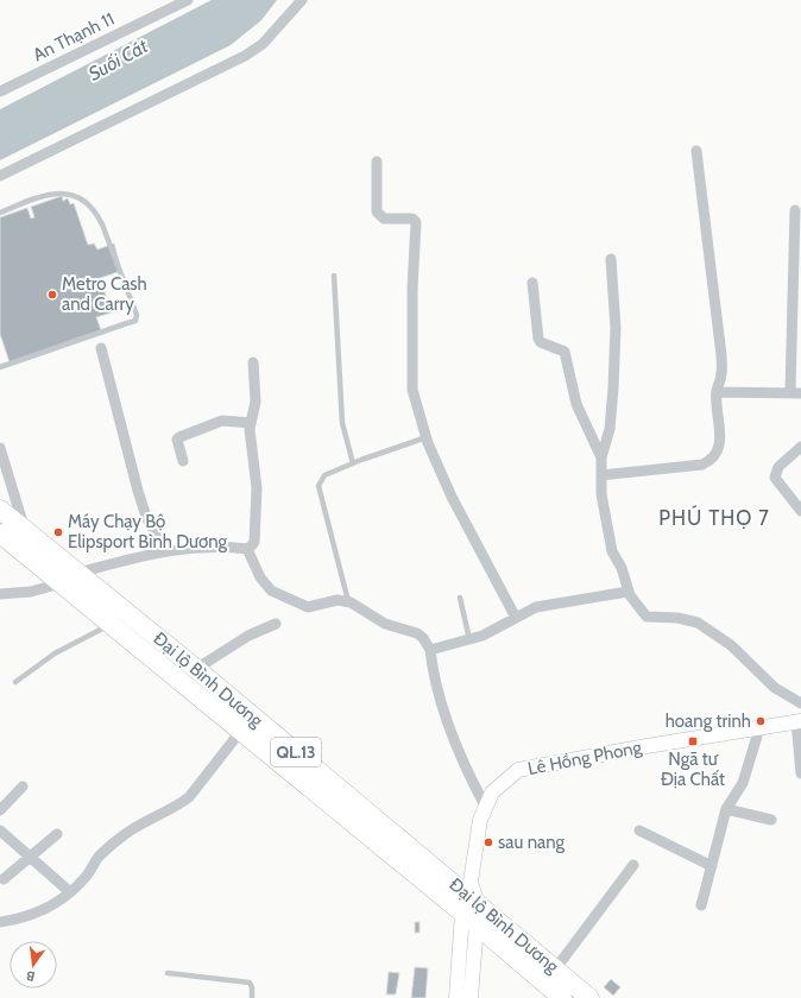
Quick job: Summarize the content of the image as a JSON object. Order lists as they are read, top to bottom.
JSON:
{
  "streets": {
    "highway": ["Đại lộ Bình Dương", "QL.13"],
    "street": ["An Thạnh 11", "Lê Hồng Phong"]
  },
  "crossings": [
    ["Đại lộ Bình Dương", "Lê Hồng Phong"]
  ],
  "districts": ["PHÚ THỌ 7"],
  "water": ["Suối Cát"],
  "places": {
    "other": [
      "Metro Cash and Carry",
      "Máy Chạy Bộ Elipsport Bình Dương",
      "hoang trinh",
      "sau nang"
    ],
    "transit": ["Ngã tư Địa Chất"]
  },
  "north": "bottom"
}
